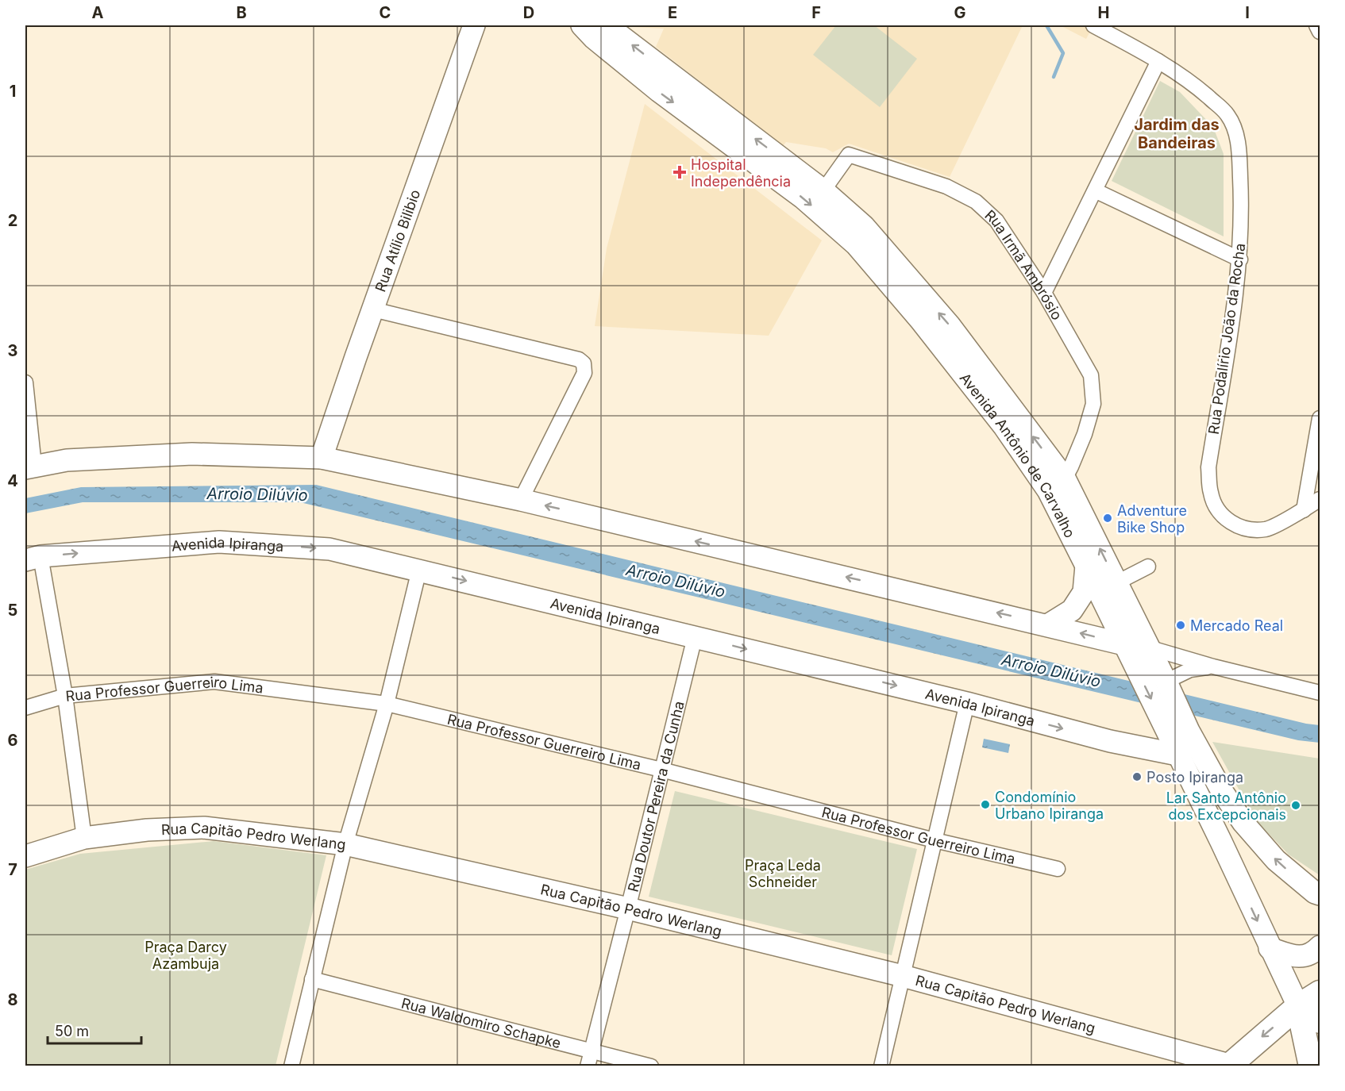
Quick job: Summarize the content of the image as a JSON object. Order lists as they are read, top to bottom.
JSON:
{
  "streets": {
    "main road": [
      "Rua Atílio Bilibio",
      "Avenida Antônio de Carvalho",
      "Avenida Ipiranga",
      "Rua Capitão Pedro Werlang"
    ],
    "street": [
      "Rua Irmã Ambrósio",
      "Rua Podalírio João da Rocha",
      "Rua Professor Guerreiro Lima",
      "Rua Doutor Pereira da Cunha",
      "Rua Waldomiro Schapke"
    ]
  },
  "crossings": [
    ["Rua Irmã Ambrósio", "Avenida Antônio de Carvalho"],
    ["Avenida Antônio de Carvalho", "Avenida Ipiranga"],
    ["Avenida Ipiranga", "Rua Doutor Pereira da Cunha"],
    ["Rua Professor Guerreiro Lima", "Rua Doutor Pereira da Cunha"],
    ["Rua Doutor Pereira da Cunha", "Rua Capitão Pedro Werlang"],
    ["Rua Doutor Pereira da Cunha", "Rua Waldomiro Schapke"]
  ],
  "districts": ["Jardim das Bandeiras"],
  "water": ["Arroio Dilúvio"],
  "parks": ["Praça Leda Schneider", "Praça Darcy Azambuja"],
  "places": {
    "health": ["Hospital Independência"],
    "other": [
      "Adventure Bike Shop",
      "Mercado Real",
      "Posto Ipiranga",
      "Condomínio Urbano Ipiranga",
      "Lar Santo Antônio dos Excepcionais"
    ]
  },
  "scale_bar": "50 m",
  "grid": {
    "columns": [
      "A",
      "B",
      "C",
      "D",
      "E",
      "F",
      "G",
      "H",
      "I"
    ],
    "rows": [
      "1",
      "2",
      "3",
      "4",
      "5",
      "6",
      "7",
      "8"
    ]
  }
}
